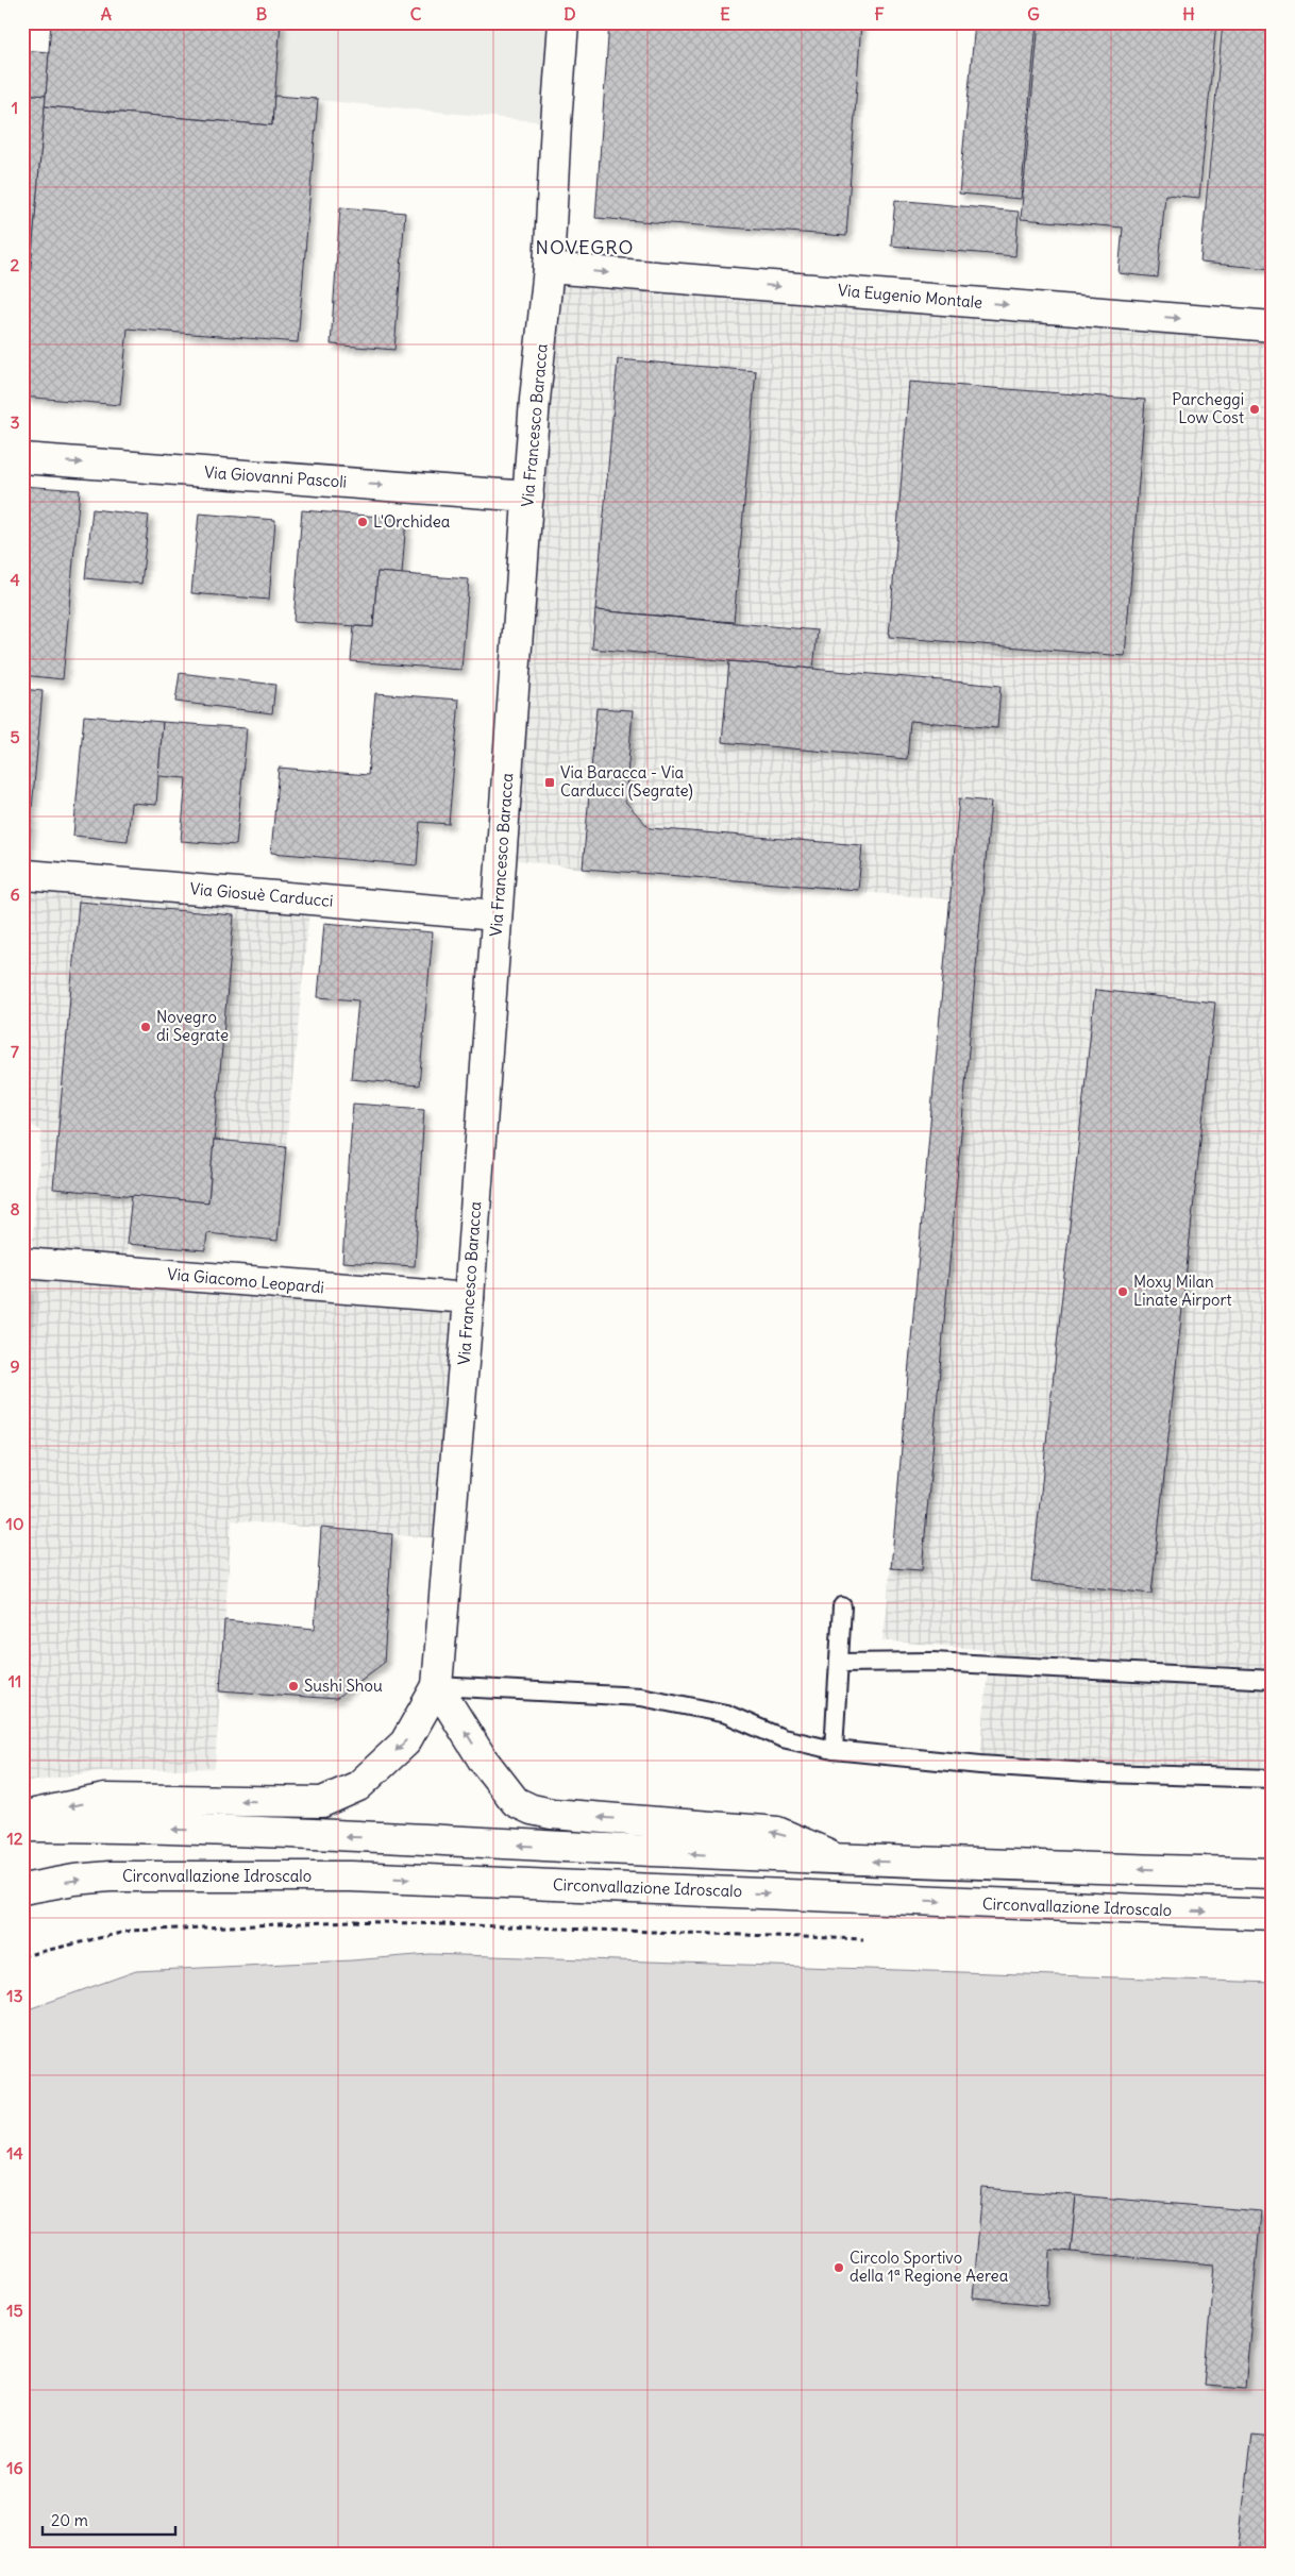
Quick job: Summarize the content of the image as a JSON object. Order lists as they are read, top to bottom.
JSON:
{
  "streets": {
    "street": [
      "Via Eugenio Montale",
      "Via Francesco Baracca",
      "Via Giovanni Pascoli",
      "Via Giosuè Carducci",
      "Via Giacomo Leopardi",
      "Circonvallazione Idroscalo"
    ]
  },
  "crossings": [
    ["Via Eugenio Montale", "Via Francesco Baracca"],
    ["Via Francesco Baracca", "Via Giovanni Pascoli"],
    ["Via Francesco Baracca", "Via Giosuè Carducci"],
    ["Via Francesco Baracca", "Via Giacomo Leopardi"]
  ],
  "one_way": ["Via Eugenio Montale", "Via Giovanni Pascoli"],
  "districts": ["NOVEGRO"],
  "places": {
    "other": [
      "Parcheggi Low Cost",
      "L'Orchidea",
      "Novegro di Segrate",
      "Moxy Milan Linate Airport",
      "Sushi Shou",
      "Circolo Sportivo della 1ª Regione Aerea"
    ],
    "transit": ["Via Baracca - Via Carducci (Segrate)"]
  },
  "scale_bar": "20 m",
  "grid": {
    "columns": [
      "A",
      "B",
      "C",
      "D",
      "E",
      "F",
      "G",
      "H"
    ],
    "rows": [
      "1",
      "2",
      "3",
      "4",
      "5",
      "6",
      "7",
      "8",
      "9",
      "10",
      "11",
      "12",
      "13",
      "14",
      "15",
      "16"
    ]
  }
}
